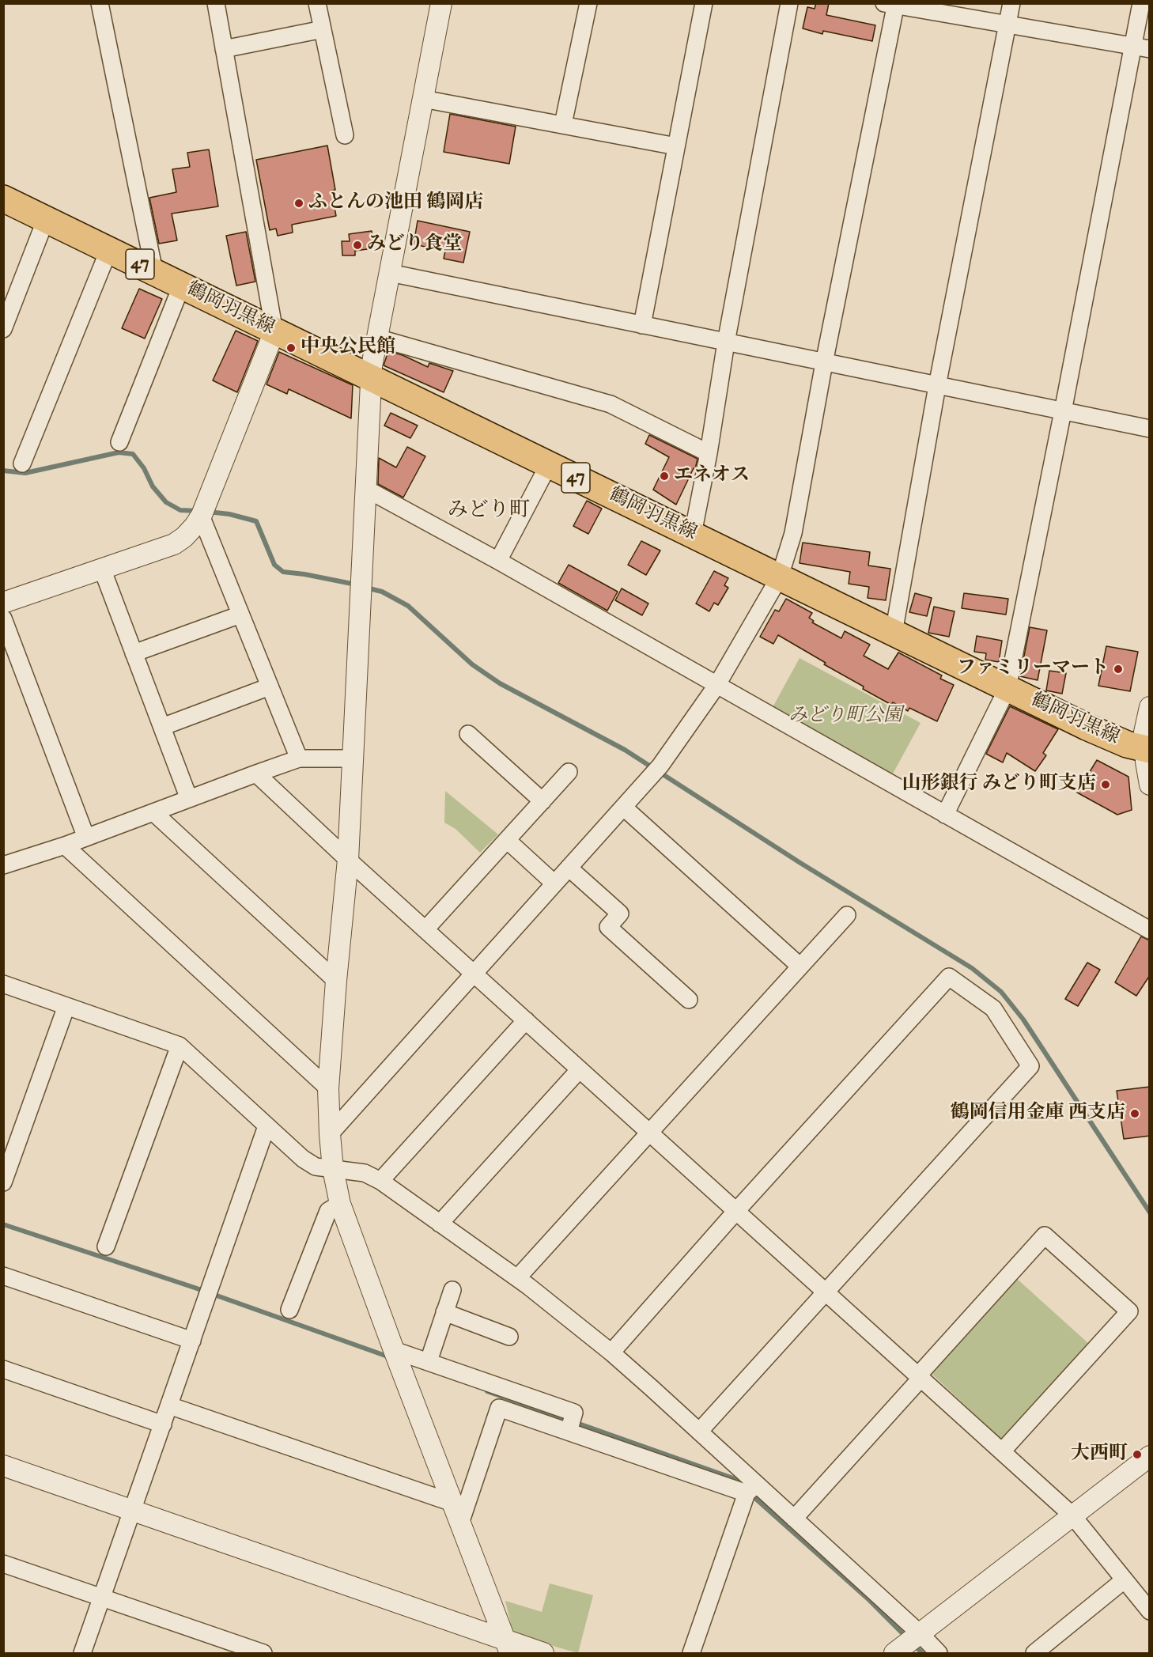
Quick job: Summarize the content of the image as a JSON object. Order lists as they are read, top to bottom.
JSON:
{
  "streets": {
    "main road": ["47", "鶴岡羽黒線"]
  },
  "districts": ["みどり町"],
  "parks": ["みどり町公園"],
  "places": [
    "ふとんの池田 鶴岡店",
    "みどり食堂",
    "中央公民館",
    "エネオス",
    "ファミリーマート",
    "山形銀行 みどり町支店",
    "鶴岡信用金庫 西支店",
    "大西町"
  ]
}
